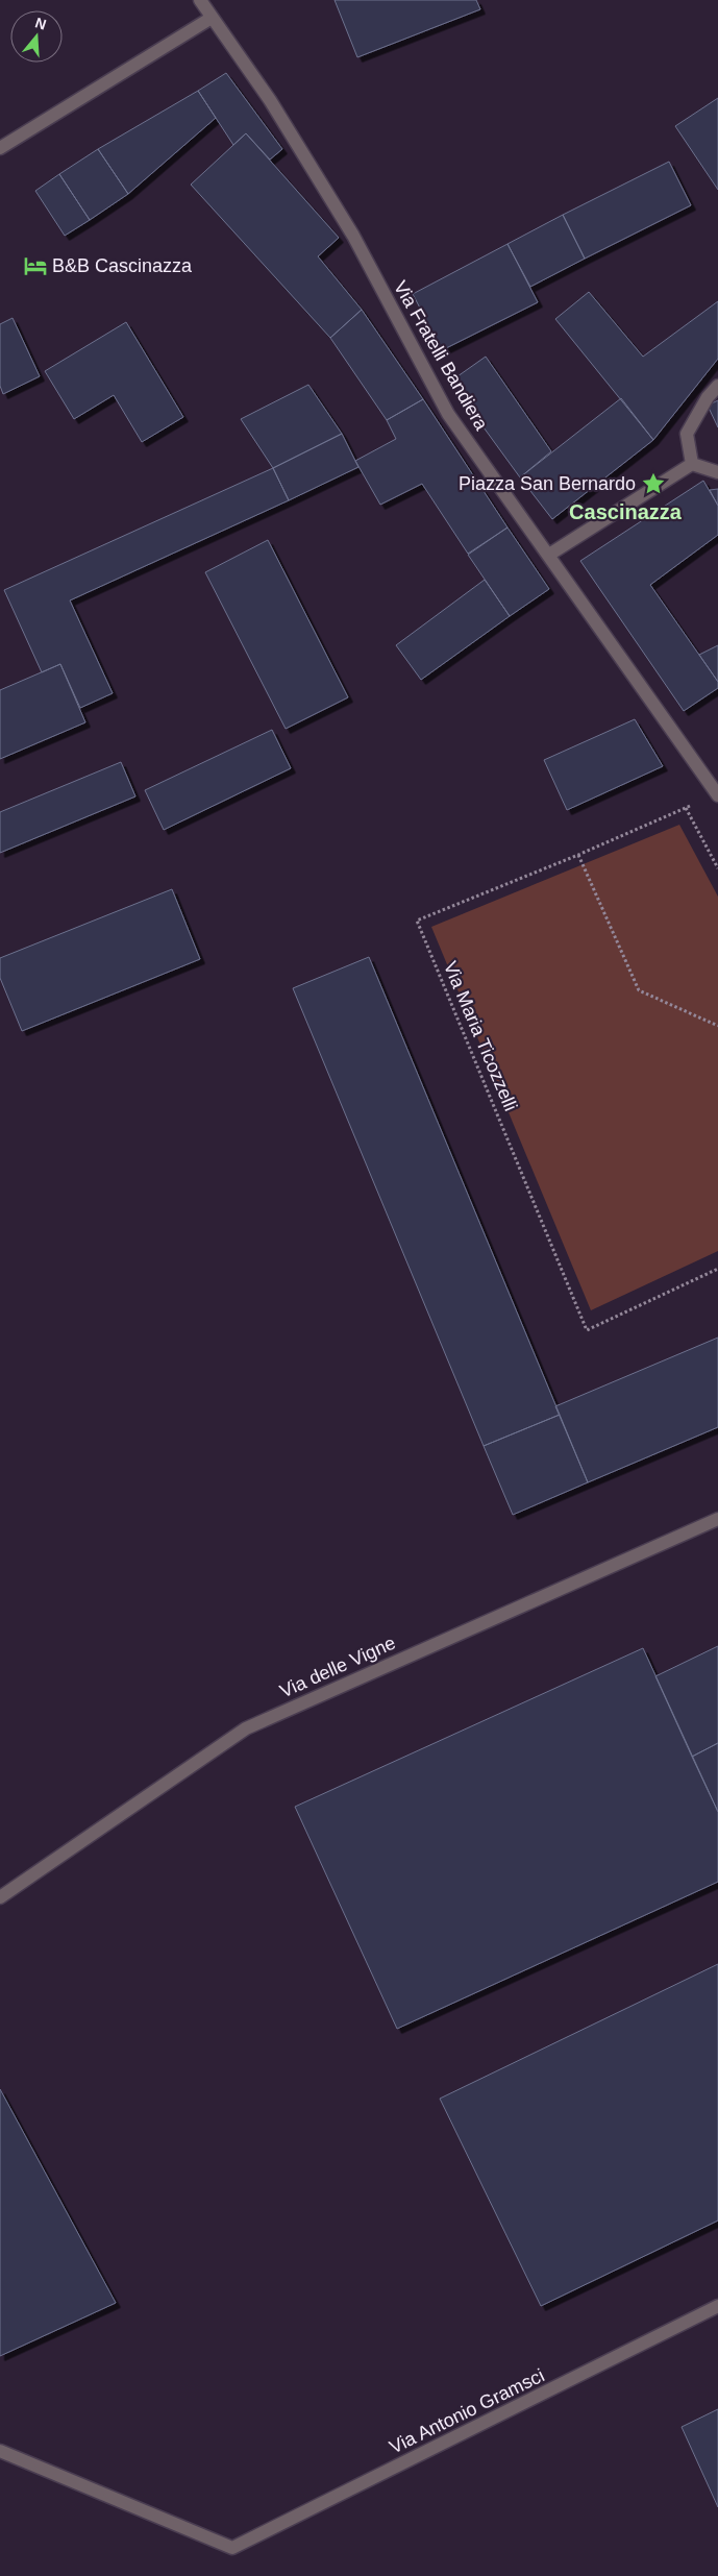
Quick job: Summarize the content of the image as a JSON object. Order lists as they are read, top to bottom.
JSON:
{
  "streets": {
    "street": ["Via Fratelli Bandiera", "Via delle Vigne", "Via Antonio Gramsci"],
    "path": ["Via Maria Ticozzelli"]
  },
  "crossings": [
    ["Via Fratelli Bandiera", "Via Maria Ticozzelli"]
  ],
  "districts": ["Cascinazza"],
  "places": {
    "hotel": ["B&B Cascinazza"],
    "place": ["Piazza San Bernardo"]
  },
  "north": "top"
}
